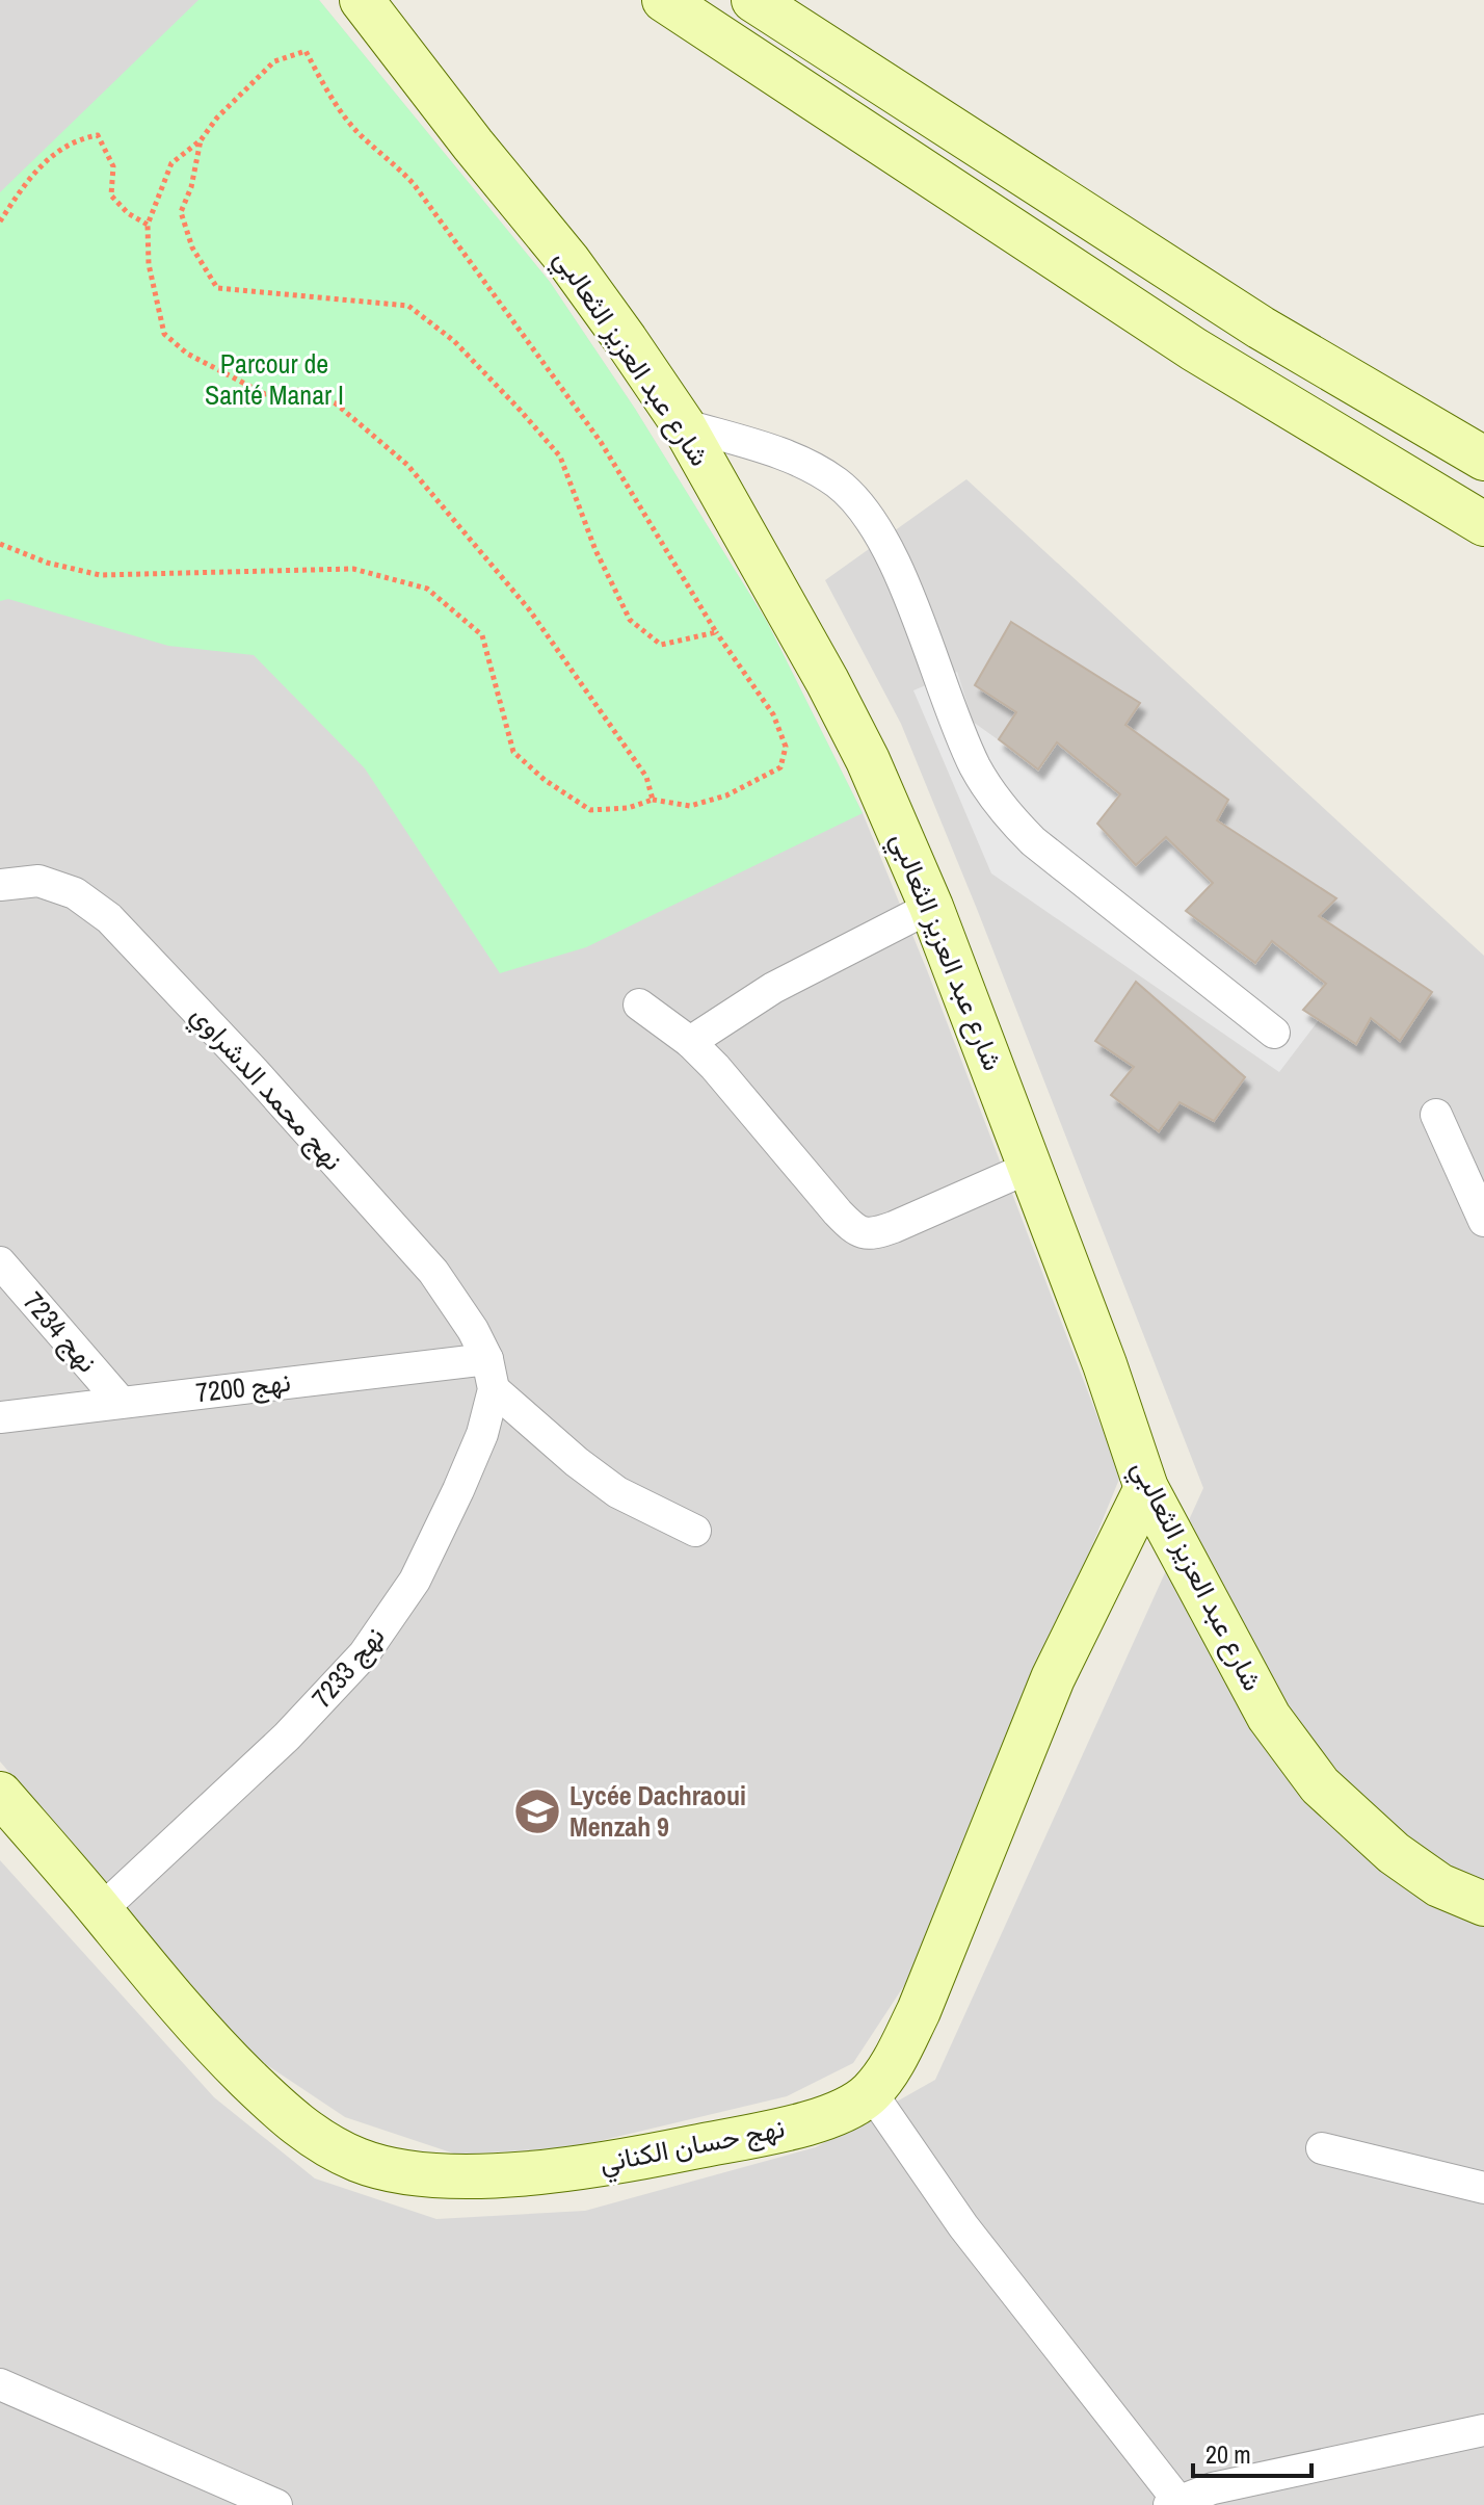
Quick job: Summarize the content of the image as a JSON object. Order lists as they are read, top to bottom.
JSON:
{
  "streets": {
    "street": [
      "شارع عبد العزيز الثعالبي",
      "نهج محمد الدشراوي",
      "نهج 7234",
      "نهج 7200",
      "نهج 7233",
      "نهج حسان الكناني"
    ]
  },
  "crossings": [
    ["شارع عبد العزيز الثعالبي", "نهج حسان الكناني"],
    ["نهج محمد الدشراوي", "نهج 7200"],
    ["نهج محمد الدشراوي", "نهج 7233"],
    ["نهج 7234", "نهج 7200"],
    ["نهج 7200", "نهج 7233"],
    ["نهج 7233", "نهج حسان الكناني"]
  ],
  "parks": ["Parcour de Santé Manar I"],
  "places": {
    "school or university": ["Lycée Dachraoui Menzah 9"]
  },
  "scale_bar": "20 m"
}
